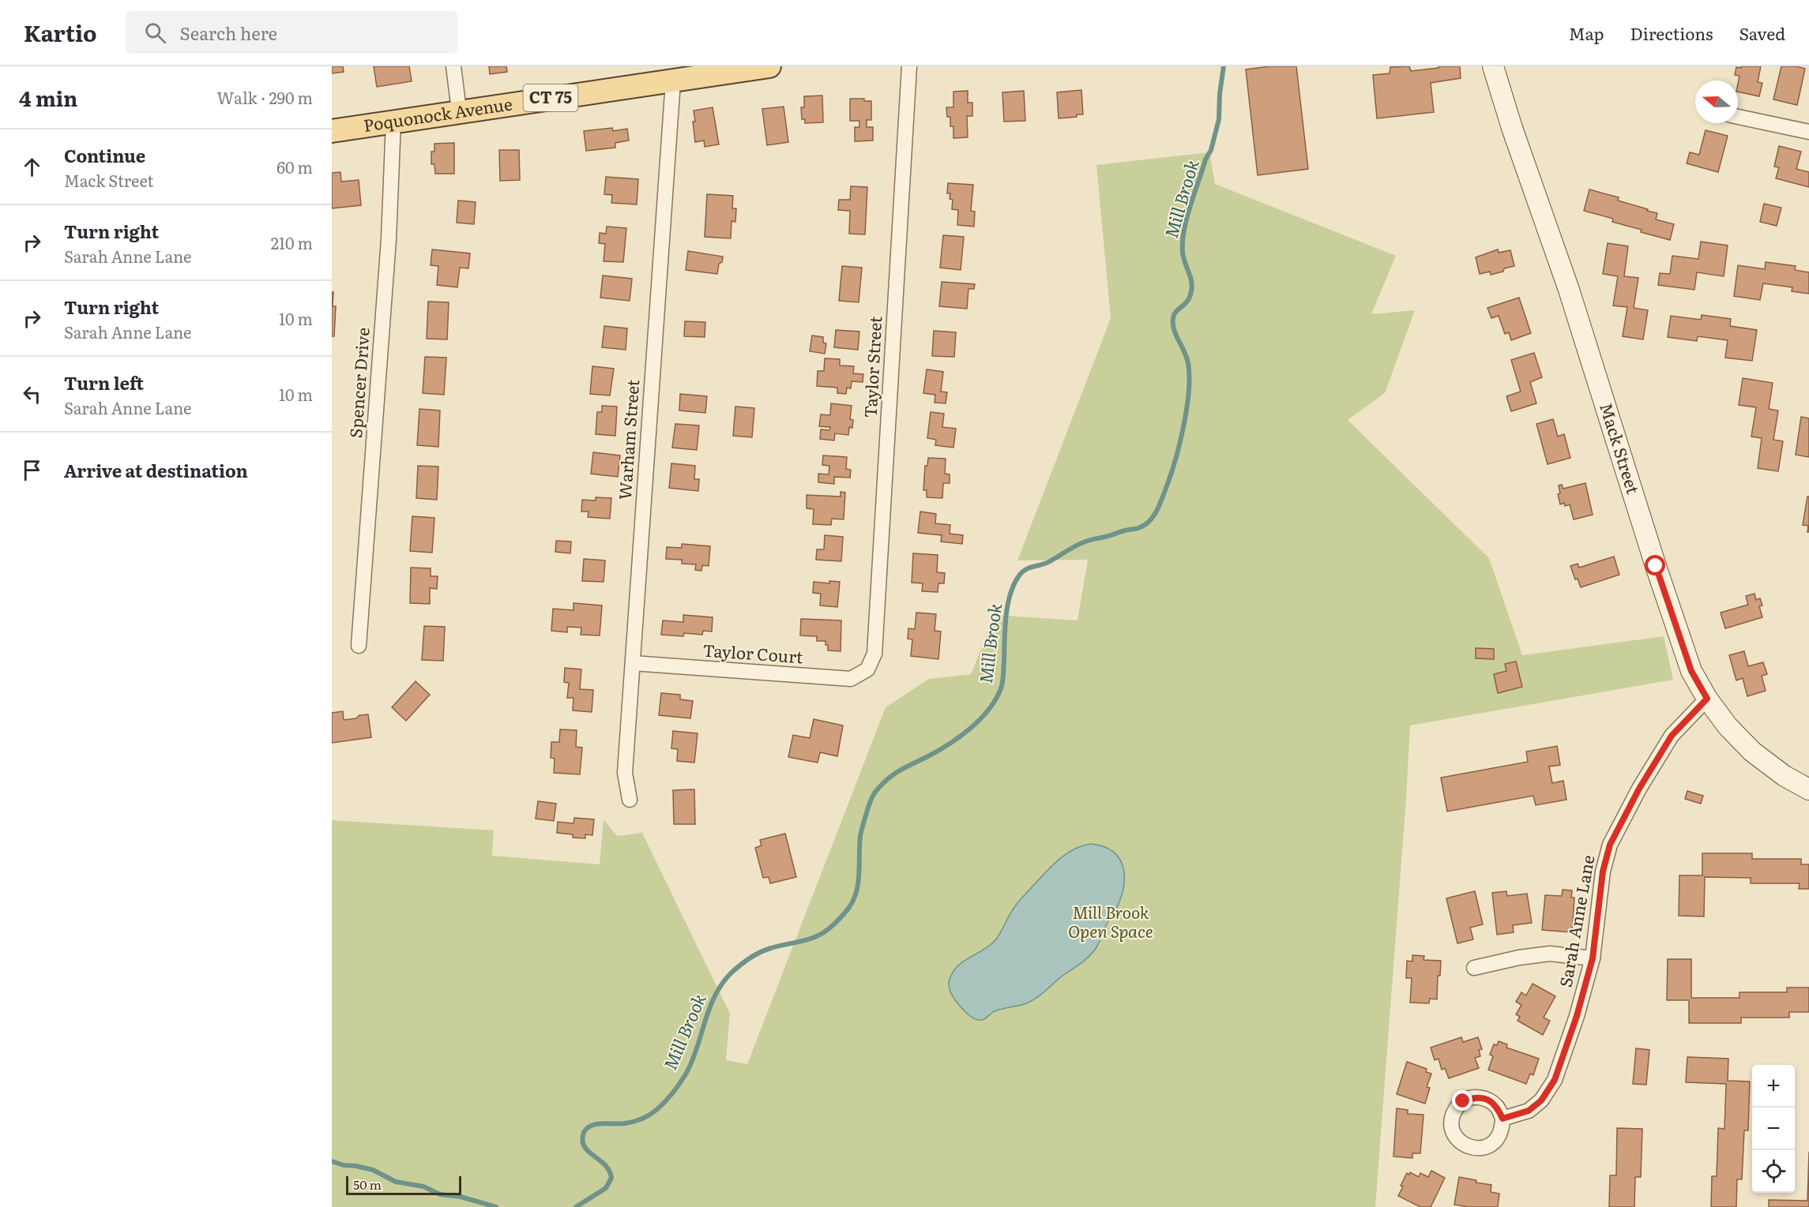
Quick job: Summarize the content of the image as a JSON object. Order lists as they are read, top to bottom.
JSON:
{
  "streets": {
    "main road": ["CT 75", "Poquonock Avenue"],
    "street": [
      "Taylor Street",
      "Spencer Drive",
      "Warham Street",
      "Mack Street",
      "Taylor Court",
      "Sarah Anne Lane"
    ]
  },
  "crossings": [
    ["Poquonock Avenue", "Spencer Drive"],
    ["Poquonock Avenue", "Warham Street"],
    ["Taylor Street", "Taylor Court"],
    ["Warham Street", "Taylor Court"],
    ["Mack Street", "Sarah Anne Lane"]
  ],
  "water": ["Mill Brook"],
  "parks": ["Mill Brook Open Space"],
  "scale_bar": "50 m",
  "north": "left",
  "page": {
    "header": "Kartio",
    "search": "Search here",
    "nav": ["Map", "Directions", "Saved"],
    "heading": ["4 min", "Walk · 290 m"],
    "list": [
      ["Continue", "Mack Street", "60 m"],
      ["Turn right", "Sarah Anne Lane", "210 m"],
      ["Turn right", "Sarah Anne Lane", "10 m"],
      ["Turn left", "Sarah Anne Lane", "10 m"],
      "Arrive at destination"
    ],
    "map_buttons": ["+", "−"],
    "scale": "50 m"
  }
}
